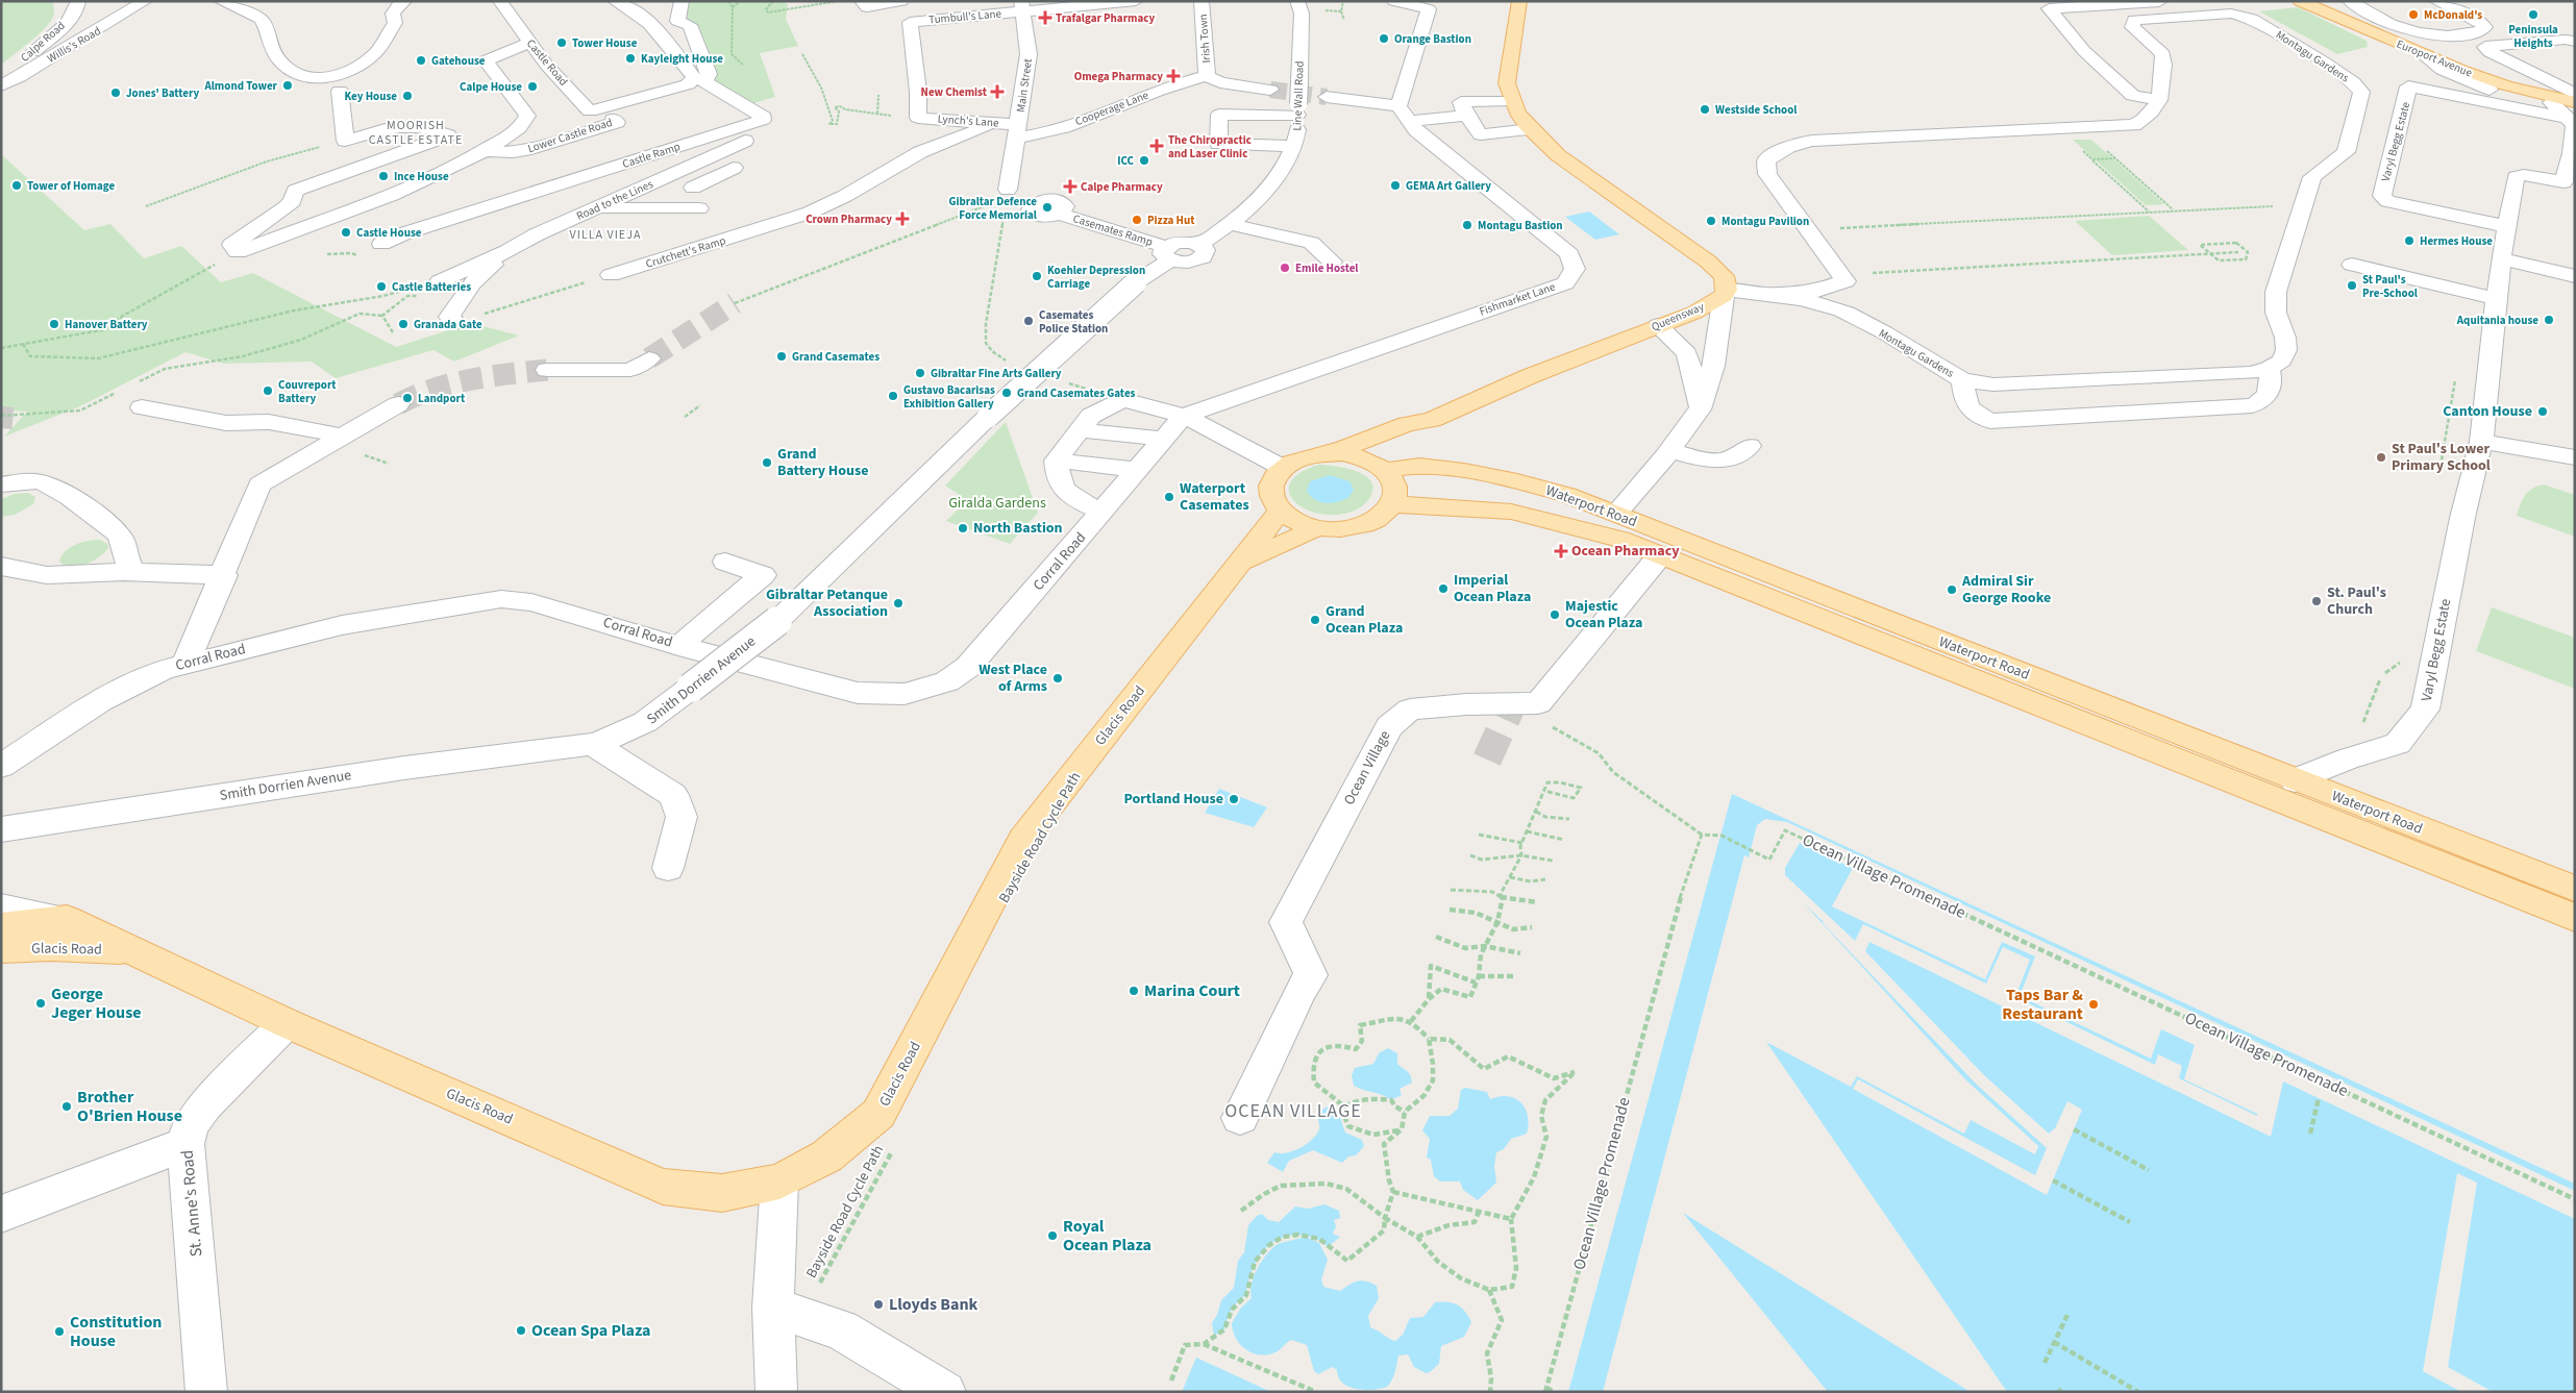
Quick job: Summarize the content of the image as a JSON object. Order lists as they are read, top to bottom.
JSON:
{
  "streets": {
    "main road": [
      "Europort Avenue",
      "Queensway",
      "Waterport Road",
      "Glacis Road"
    ],
    "street": [
      "Tumbull's Lane",
      "Irish Town",
      "Calpe Road",
      "Willis’s Road",
      "Montagu Gardens",
      "Castle Road",
      "Main Street",
      "Line Wall Road",
      "Cooperage Lane",
      "Lynch's Lane",
      "Lower Castle Road",
      "Varyl Begg Estate",
      "Castle Ramp",
      "Road to the Lines",
      "Casemates Ramp",
      "Crutchett's Ramp",
      "Fishmarket Lane",
      "Corral Road",
      "Smith Dorrien Avenue",
      "Ocean Village",
      "St. Anne's Road"
    ],
    "path": ["Bayside Road Cycle Path", "Ocean Village Promenade"]
  },
  "crossings": [
    ["Tumbull's Lane", "Main Street"],
    ["Tumbull's Lane", "Lynch's Lane"],
    ["Irish Town", "Cooperage Lane"],
    ["Europort Avenue", "Varyl Begg Estate"],
    ["Castle Road", "Lower Castle Road"],
    ["Main Street", "Cooperage Lane"],
    ["Main Street", "Lynch's Lane"],
    ["Line Wall Road", "Casemates Ramp"],
    ["Line Wall Road", "Smith Dorrien Avenue"],
    ["Cooperage Lane", "Lynch's Lane"],
    ["Lynch's Lane", "Crutchett's Ramp"],
    ["Varyl Begg Estate", "Waterport Road"],
    ["Castle Ramp", "Road to the Lines"],
    ["Casemates Ramp", "Smith Dorrien Avenue"],
    ["Fishmarket Lane", "Corral Road"],
    ["Queensway", "Waterport Road"],
    ["Queensway", "Glacis Road"],
    ["Waterport Road", "Glacis Road"],
    ["Waterport Road", "Ocean Village"],
    ["Glacis Road", "St. Anne's Road"]
  ],
  "districts": ["MOORISH CASTLE ESTATE", "VILLA VIEJA", "OCEAN VILLAGE"],
  "parks": ["Giralda Gardens"],
  "places": {
    "other": [
      "McDonald's",
      "Peninsula Heights",
      "Orange Bastion",
      "Tower House",
      "Kayleight House",
      "Gatehouse",
      "Almond Tower",
      "Calpe House",
      "Jones' Battery",
      "Key House",
      "Westside School",
      "ICC",
      "Ince House",
      "Tower of Homage",
      "GEMA Art Gallery",
      "Gibraltar Defence Force Memorial",
      "Pizza Hut",
      "Montagu Pavilion",
      "Montagu Bastion",
      "Castle House",
      "Hermes House",
      "Emile Hostel",
      "Koehler Depression Carriage",
      "St Paul's Pre-School",
      "Castle Batteries",
      "Aquitania house",
      "Casemates Police Station",
      "Hanover Battery",
      "Granada Gate",
      "Grand Casemates",
      "Gibraltar Fine Arts Gallery",
      "Couvreport Battery",
      "Grand Casemates Gates",
      "Gustavo Bacarisas Exhibition Gallery",
      "Landport",
      "Canton House",
      "St Paul's Lower Primary School",
      "Grand Battery House",
      "Waterport Casemates",
      "North Bastion",
      "Imperial Ocean Plaza",
      "Admiral Sir George Rooke",
      "St. Paul's Church",
      "Gibraltar Petanque Association",
      "Majestic Ocean Plaza",
      "Grand Ocean Plaza",
      "West Place of Arms",
      "Portland House",
      "Marina Court",
      "George Jeger House",
      "Taps Bar & Restaurant",
      "Brother O'Brien House",
      "Royal Ocean Plaza",
      "Lloyds Bank",
      "Ocean Spa Plaza",
      "Constitution House"
    ],
    "health": [
      "Trafalgar Pharmacy",
      "Omega Pharmacy",
      "New Chemist",
      "The Chiropractic and Laser Clinic",
      "Calpe Pharmacy",
      "Crown Pharmacy",
      "Ocean Pharmacy"
    ]
  }
}
